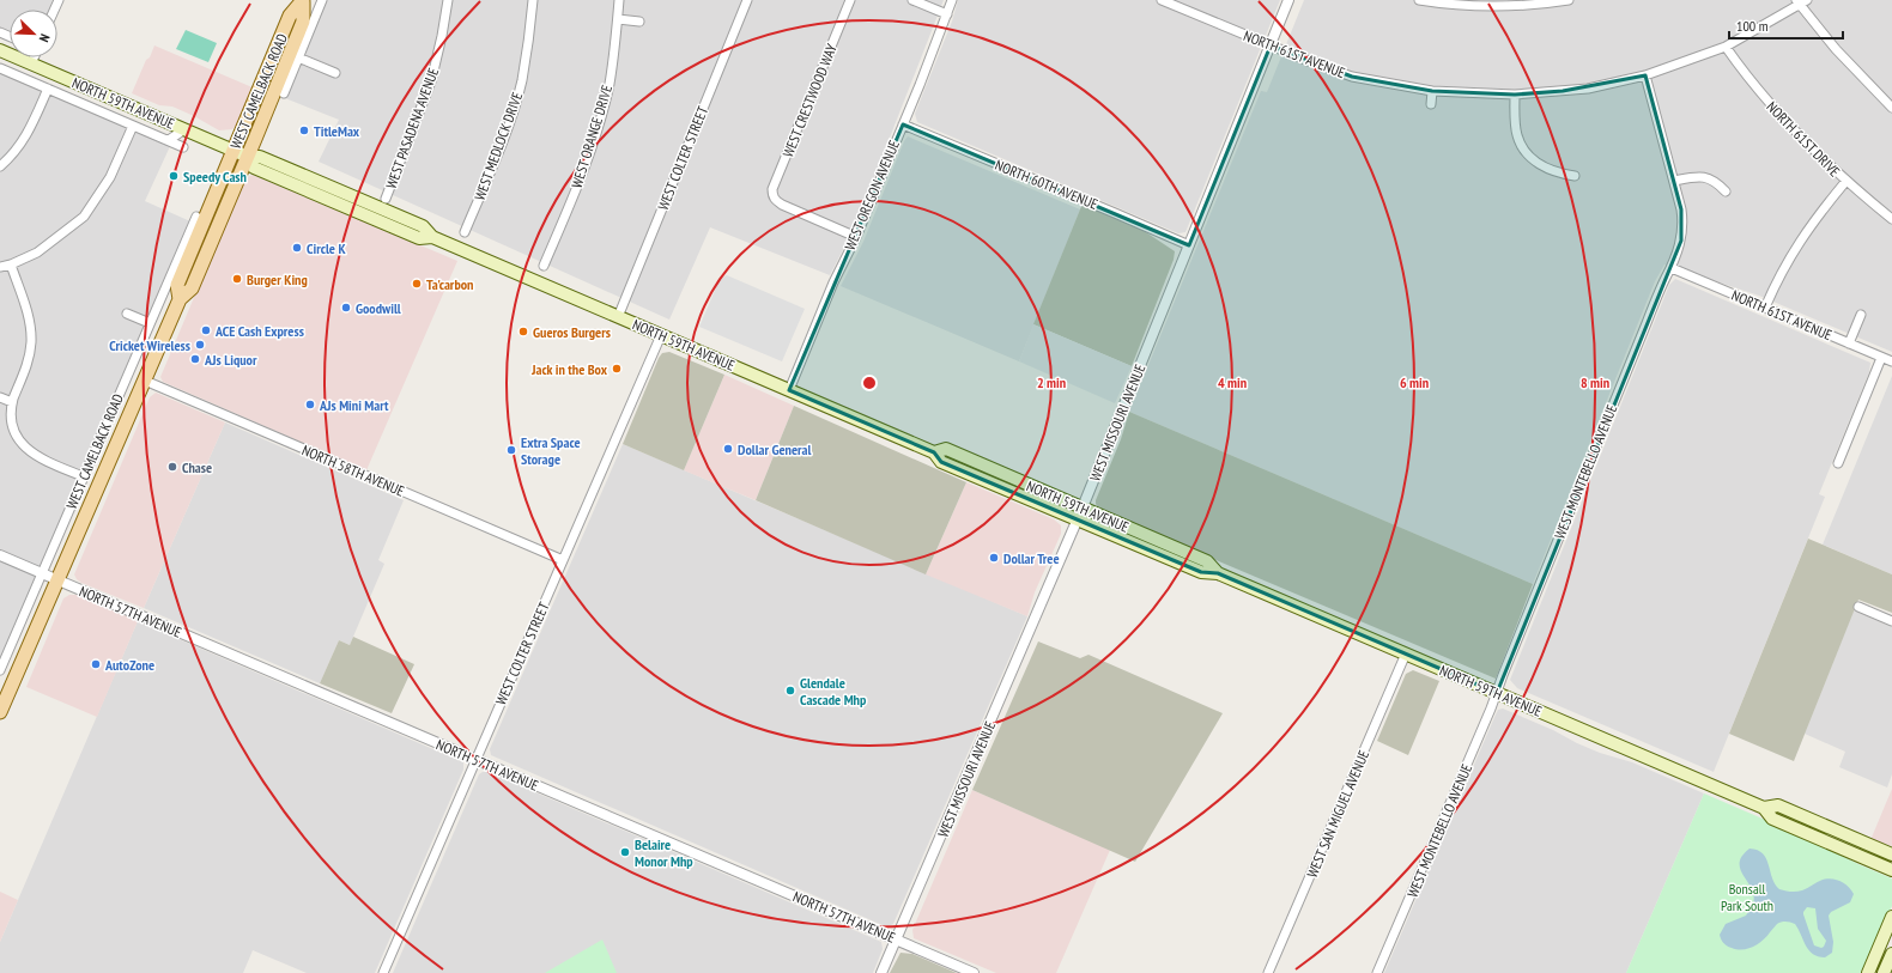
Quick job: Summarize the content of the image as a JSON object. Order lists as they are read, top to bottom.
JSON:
{
  "streets": {
    "main road": ["WEST CAMELBACK ROAD", "NORTH 59TH AVENUE"],
    "street": [
      "NORTH 61ST AVENUE",
      "WEST CRESTWOOD WAY",
      "WEST PASADENA AVENUE",
      "WEST ORANGE DRIVE",
      "NORTH 61ST DRIVE",
      "WEST MEDLOCK DRIVE",
      "WEST COLTER STREET",
      "NORTH 60TH AVENUE",
      "WEST OREGON AVENUE",
      "WEST MISSOURI AVENUE",
      "NORTH 58TH AVENUE",
      "WEST MONTEBELLO AVENUE",
      "NORTH 57TH AVENUE",
      "WEST SAN MIGUEL AVENUE"
    ]
  },
  "crossings": [
    ["NORTH 61ST AVENUE", "WEST MISSOURI AVENUE"],
    ["NORTH 61ST AVENUE", "WEST MONTEBELLO AVENUE"],
    ["WEST CAMELBACK ROAD", "NORTH 59TH AVENUE"],
    ["WEST CAMELBACK ROAD", "NORTH 58TH AVENUE"],
    ["WEST CAMELBACK ROAD", "NORTH 57TH AVENUE"],
    ["WEST CRESTWOOD WAY", "WEST OREGON AVENUE"],
    ["NORTH 59TH AVENUE", "WEST COLTER STREET"],
    ["NORTH 59TH AVENUE", "WEST OREGON AVENUE"],
    ["NORTH 59TH AVENUE", "WEST MISSOURI AVENUE"],
    ["NORTH 59TH AVENUE", "WEST MONTEBELLO AVENUE"],
    ["NORTH 59TH AVENUE", "WEST SAN MIGUEL AVENUE"],
    ["WEST COLTER STREET", "NORTH 58TH AVENUE"],
    ["WEST COLTER STREET", "NORTH 57TH AVENUE"],
    ["NORTH 60TH AVENUE", "WEST OREGON AVENUE"],
    ["NORTH 60TH AVENUE", "WEST MISSOURI AVENUE"],
    ["WEST MISSOURI AVENUE", "NORTH 57TH AVENUE"]
  ],
  "parks": ["Bonsall Park South"],
  "places": [
    "TitleMax",
    "Speedy Cash",
    "Circle K",
    "Burger King",
    "Ta'carbon",
    "Goodwill",
    "ACE Cash Express",
    "Gueros Burgers",
    "Cricket Wireless",
    "AJs Liquor",
    "Jack in the Box",
    "AJs Mini Mart",
    "Dollar General",
    "Extra Space Storage",
    "Chase",
    "Dollar Tree",
    "AutoZone",
    "Glendale Cascade Mhp",
    "Belaire Monor Mhp"
  ],
  "scale_bar": "100 m",
  "north": "bottom right",
  "rings": [
    "2 min",
    "4 min",
    "6 min",
    "8 min"
  ]
}
